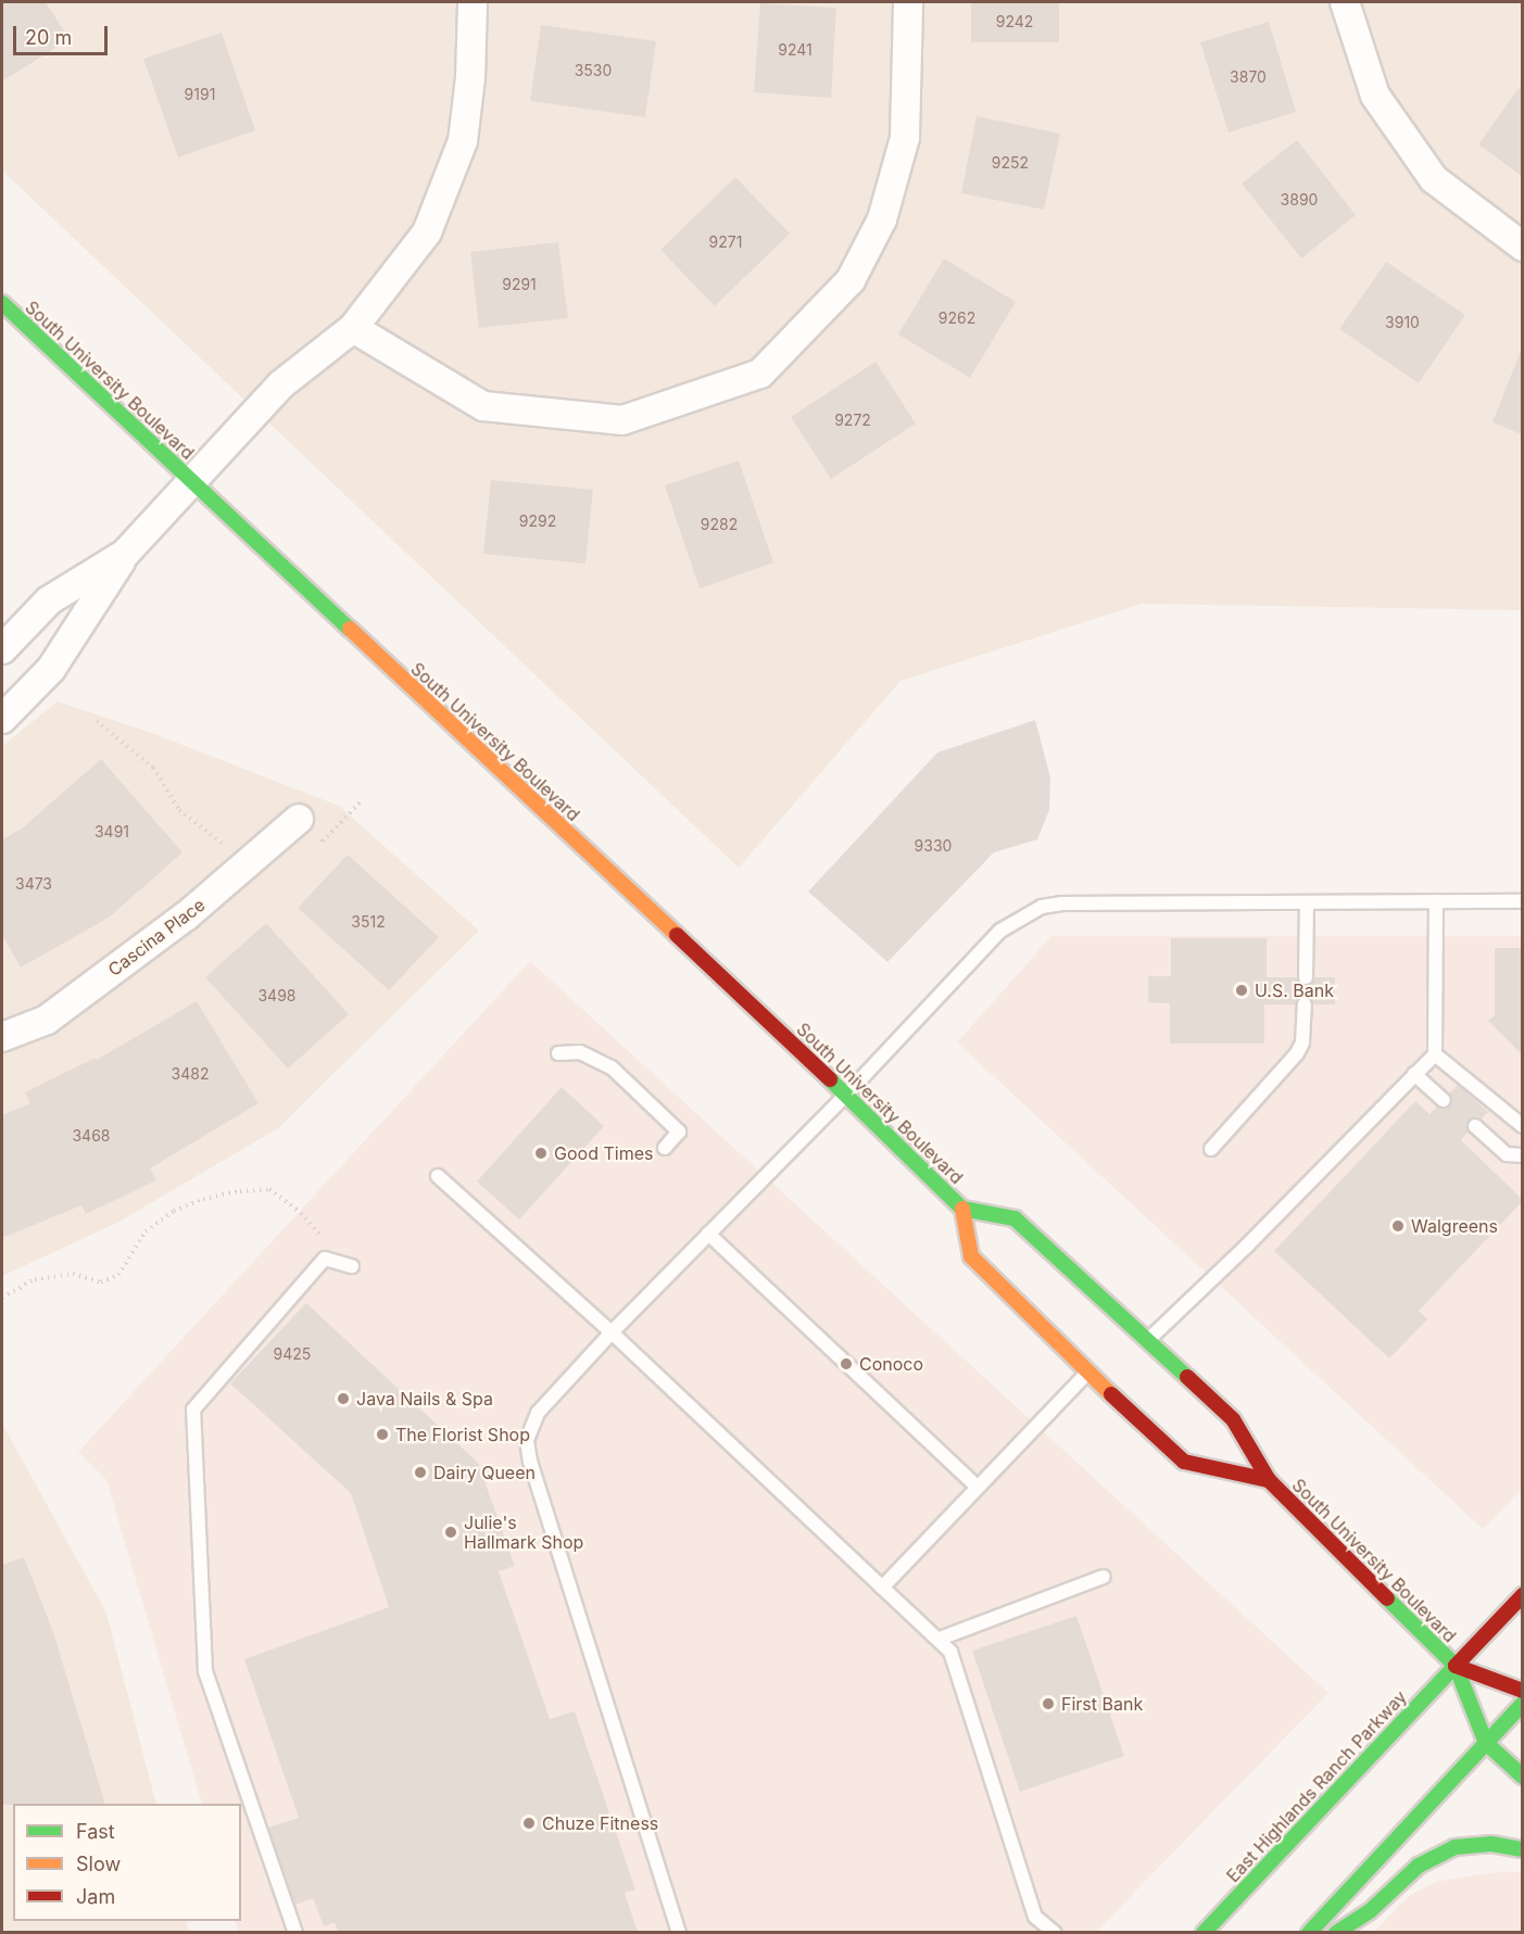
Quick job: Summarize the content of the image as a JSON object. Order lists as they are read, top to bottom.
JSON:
{
  "streets": {
    "main road": ["South University Boulevard", "East Highlands Ranch Parkway"],
    "street": ["Cascina Place"]
  },
  "crossings": [
    ["South University Boulevard", "East Highlands Ranch Parkway"]
  ],
  "places": [
    "U.S. Bank",
    "Good Times",
    "Walgreens",
    "Conoco",
    "Java Nails & Spa",
    "The Florist Shop",
    "Dairy Queen",
    "Julie's Hallmark Shop",
    "First Bank",
    "Chuze Fitness"
  ],
  "house_numbers": [
    "9242",
    "9241",
    "3530",
    "3870",
    "9191",
    "9252",
    "3890",
    "9271",
    "9291",
    "9262",
    "3910",
    "9272",
    "9292",
    "9282",
    "3491",
    "9330",
    "3473",
    "3512",
    "3498",
    "3482",
    "3468",
    "9425"
  ],
  "legend": ["Fast", "Slow", "Jam"],
  "scale_bar": "20 m"
}
